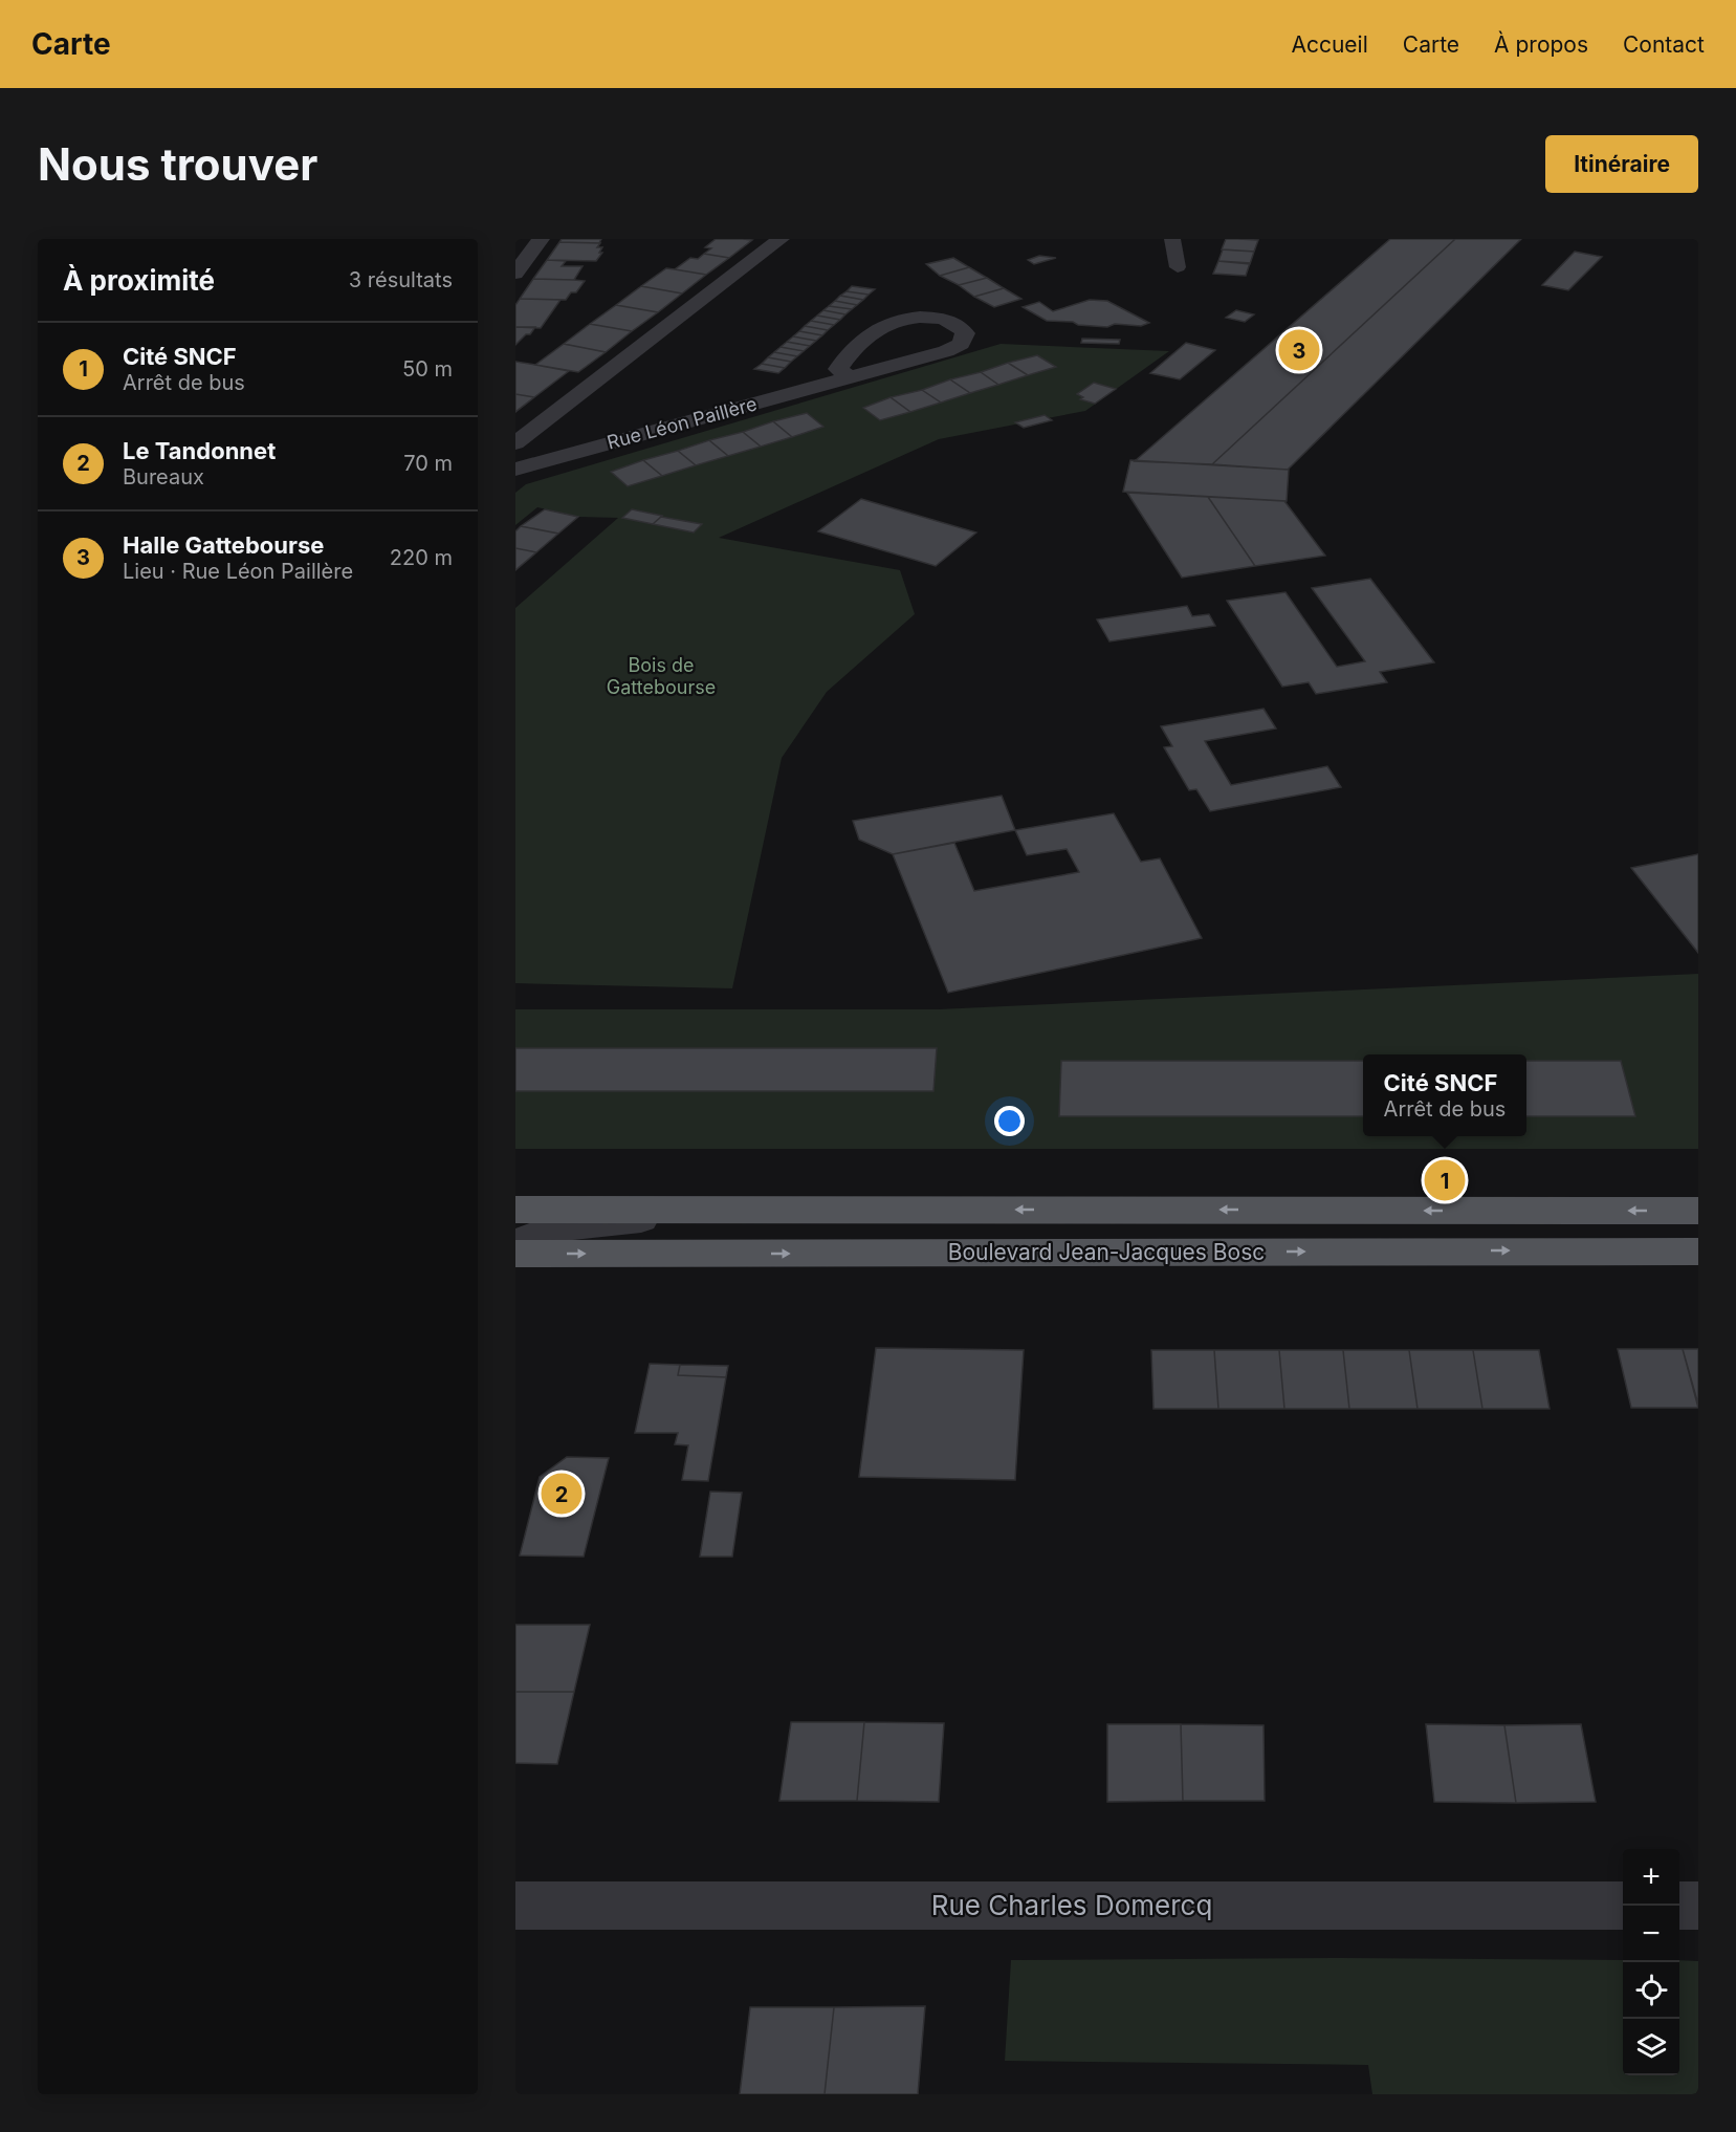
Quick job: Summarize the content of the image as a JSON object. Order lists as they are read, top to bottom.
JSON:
{
  "streets": {
    "main road": ["Boulevard Jean-Jacques Bosc"],
    "street": ["Rue Léon Paillère", "Rue Charles Domercq"]
  },
  "parks": ["Bois de Gattebourse"],
  "page": {
    "header": "Carte",
    "nav": [
      "Accueil",
      "Carte",
      "À propos",
      "Contact"
    ],
    "buttons": "Itinéraire",
    "title": "Nous trouver",
    "heading": ["À proximité", "3 résultats"],
    "list": [
      {
        "mark": "1",
        "name": "Cité SNCF",
        "note": "Arrêt de bus",
        "value": "50 m"
      },
      {
        "mark": "2",
        "name": "Le Tandonnet",
        "note": "Bureaux",
        "value": "70 m"
      },
      {
        "mark": "3",
        "name": "Halle Gattebourse",
        "note": "Lieu · Rue Léon Paillère",
        "value": "220 m"
      }
    ],
    "pins": ["3", "1", "2"],
    "popup": ["Cité SNCF", "Arrêt de bus"],
    "map_buttons": ["+", "−"]
  }
}
